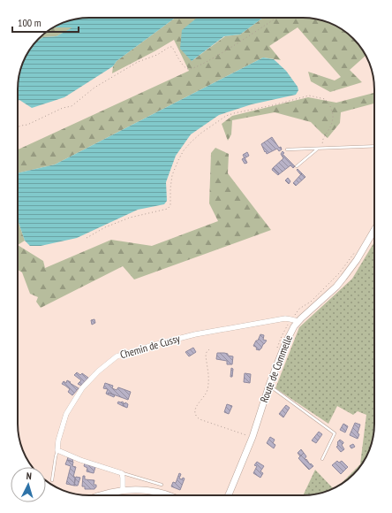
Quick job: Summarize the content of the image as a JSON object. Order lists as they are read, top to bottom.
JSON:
{
  "streets": {
    "street": ["Chemin de Cussy", "Route de Commelle"]
  },
  "crossings": [
    ["Chemin de Cussy", "Route de Commelle"]
  ],
  "scale_bar": "100 m",
  "north": "top"
}
